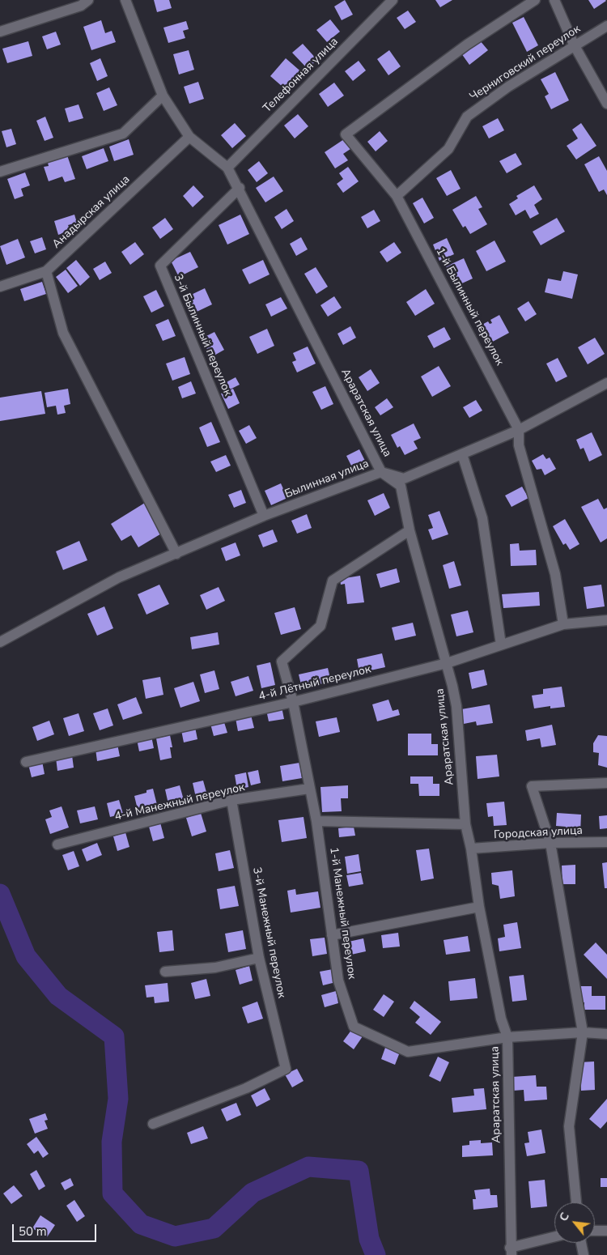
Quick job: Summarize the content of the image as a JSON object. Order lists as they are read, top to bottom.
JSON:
{
  "streets": {
    "street": [
      "Черниговский переулок",
      "Телефонная улица",
      "Анадырская улица",
      "1-й Былинный переулок",
      "3-й Былинный переулок",
      "Араратская улица",
      "Былинная улица",
      "4-й Лётный переулок",
      "4-й Манежный переулок",
      "Городская улица",
      "1-й Манежный переулок",
      "3-й Манежный переулок"
    ]
  },
  "crossings": [
    ["Черниговский переулок", "1-й Былинный переулок"],
    ["Телефонная улица", "Араратская улица"],
    ["1-й Былинный переулок", "Былинная улица"],
    ["3-й Былинный переулок", "Араратская улица"],
    ["3-й Былинный переулок", "Былинная улица"],
    ["Араратская улица", "Былинная улица"],
    ["Араратская улица", "4-й Лётный переулок"],
    ["Араратская улица", "Городская улица"],
    ["Араратская улица", "1-й Манежный переулок"],
    ["4-й Лётный переулок", "1-й Манежный переулок"],
    ["4-й Манежный переулок", "1-й Манежный переулок"],
    ["4-й Манежный переулок", "3-й Манежный переулок"]
  ],
  "scale_bar": "50 m",
  "north": "top left"
}
